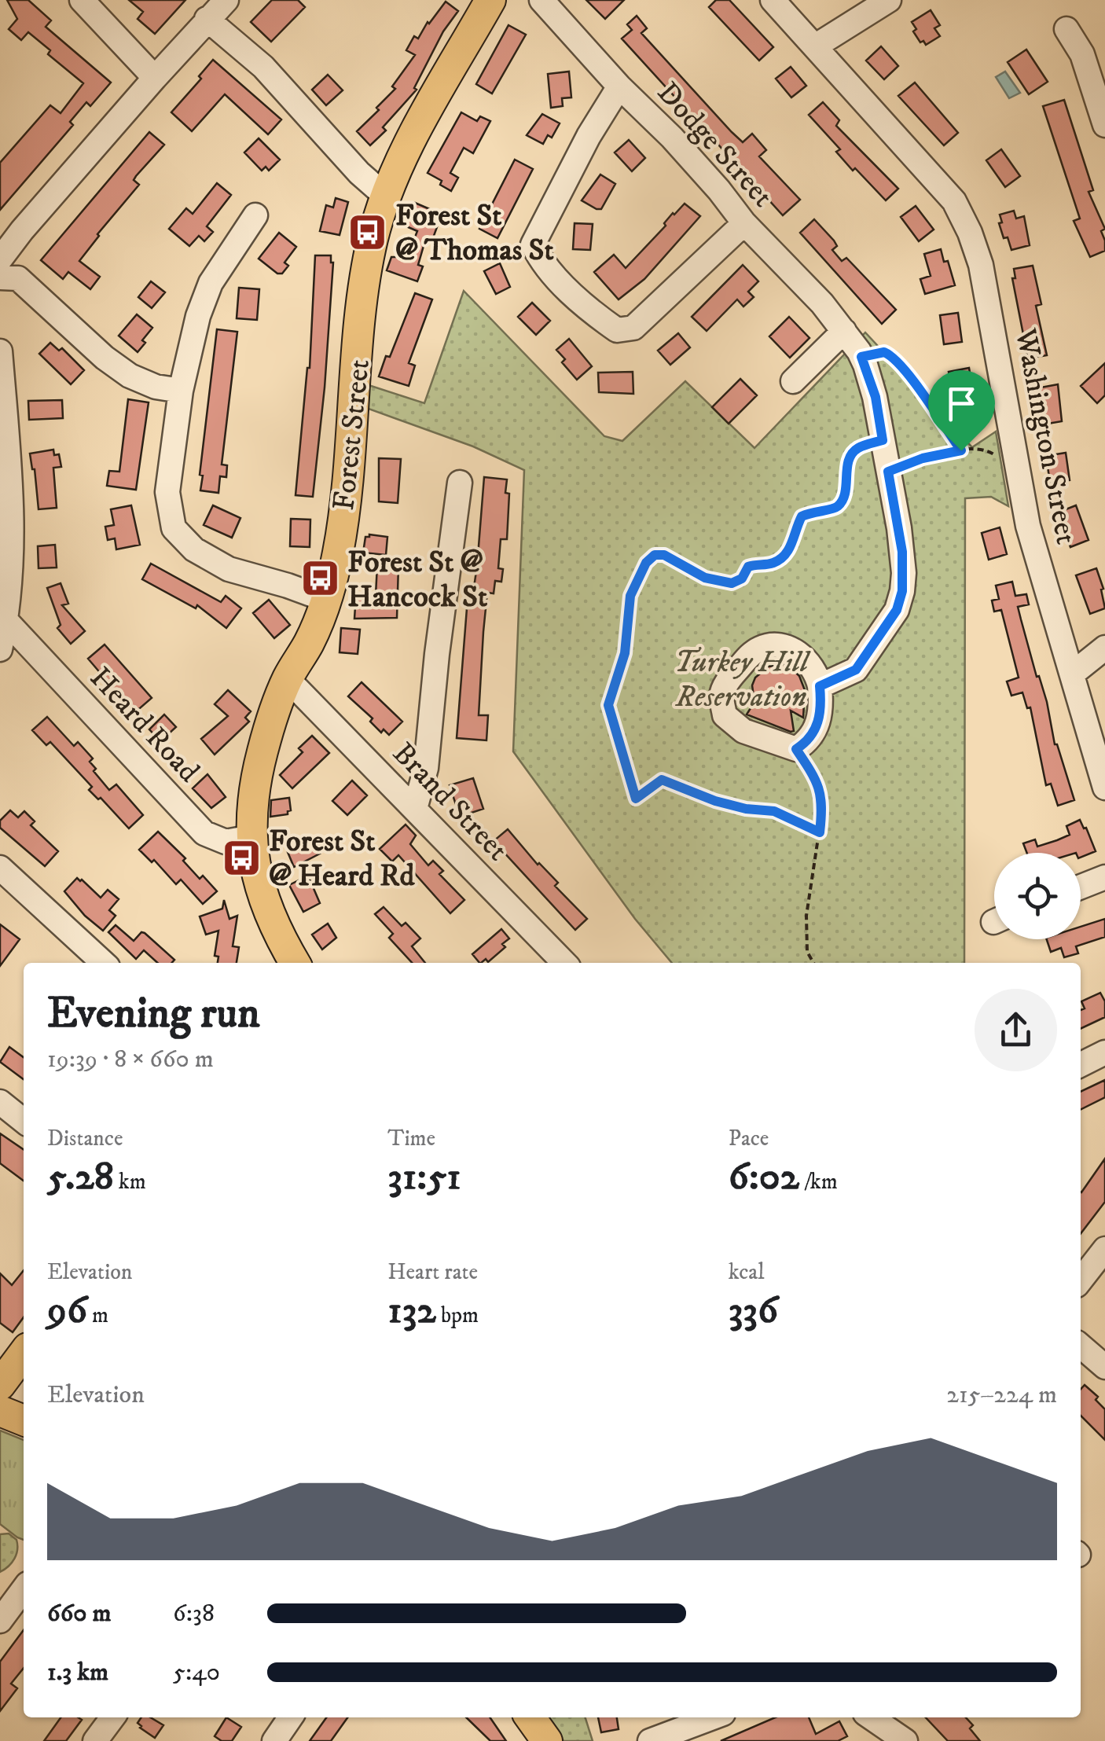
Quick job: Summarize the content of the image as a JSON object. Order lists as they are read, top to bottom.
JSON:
{
  "streets": {
    "main road": ["Forest Street"],
    "street": [
      "Dodge Street",
      "Washington Street",
      "Heard Road",
      "Brand Street"
    ]
  },
  "crossings": [
    ["Forest Street", "Heard Road"],
    ["Forest Street", "Brand Street"]
  ],
  "parks": ["Turkey Hill Reservation"],
  "places": {
    "bus stop": ["Forest St @ Thomas St", "Forest St @ Hancock St", "Forest St @ Heard Rd"]
  },
  "page": {
    "heading": ["Evening run", "19:39 · 8 × 660 m"],
    "stats": [
      ["Distance", "5.28 km"],
      ["Time", "31:51"],
      ["Pace", "6:02 /km"],
      ["Elevation", "96 m"],
      ["Heart rate", "132 bpm"],
      ["kcal", "336"]
    ],
    "chart": ["Elevation", "215–224 m"],
    "list": [
      {
        "name": "660 m",
        "note": "6:38"
      },
      {
        "name": "1.3 km",
        "note": "5:40"
      }
    ]
  }
}
